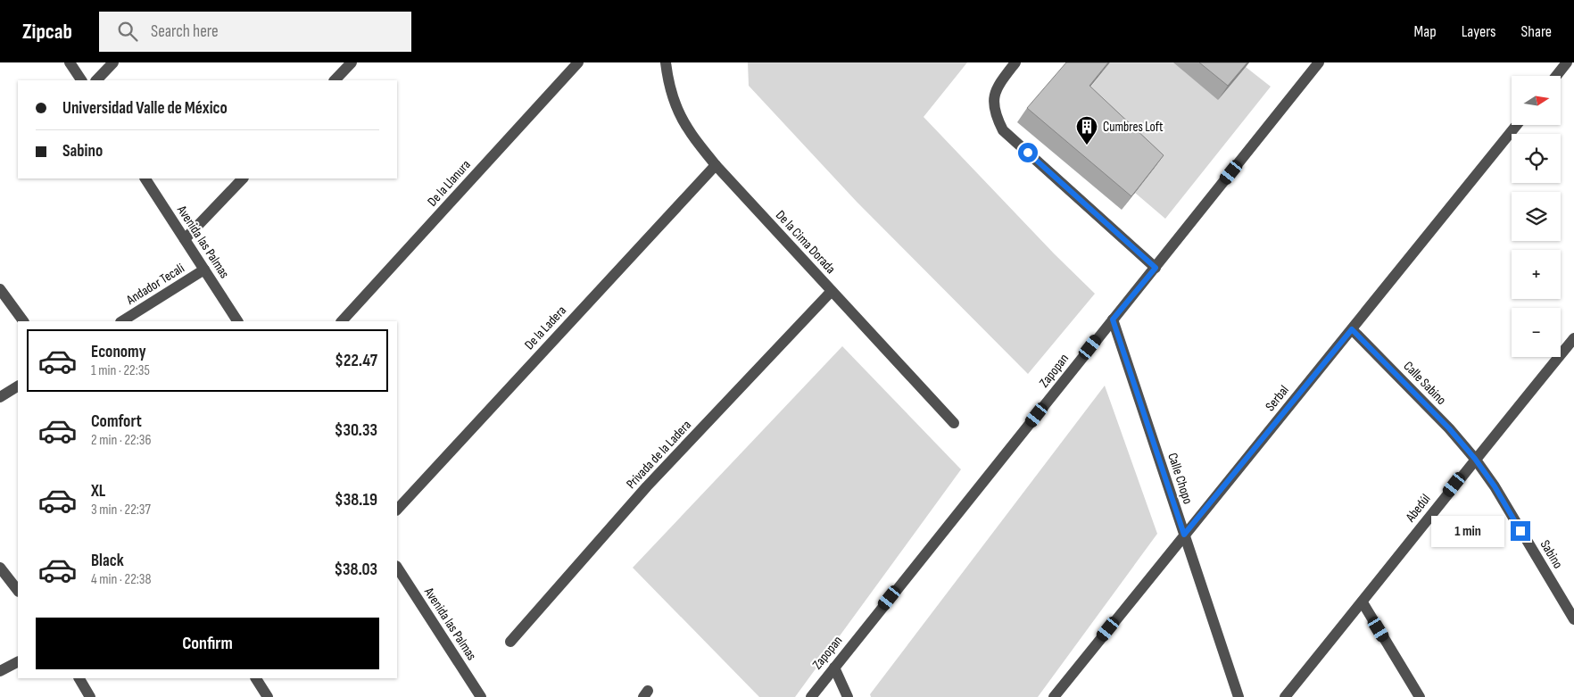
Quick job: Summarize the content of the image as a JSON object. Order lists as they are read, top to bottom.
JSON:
{
  "streets": {
    "street": [
      "De la Llanura",
      "Avenida las Palmas",
      "De la Cima Dorada",
      "Andador Tecali",
      "De la Ladera",
      "Zapopan",
      "Calle Sabino",
      "Serbal",
      "Privada de la Ladera",
      "Calle Chopo",
      "Abedúl",
      "Sabino"
    ]
  },
  "crossings": [
    ["Avenida las Palmas", "Andador Tecali"],
    ["De la Cima Dorada", "De la Ladera"],
    ["De la Cima Dorada", "Privada de la Ladera"],
    ["Zapopan", "Calle Chopo"],
    ["Calle Sabino", "Serbal"],
    ["Calle Sabino", "Abedúl"],
    ["Calle Sabino", "Sabino"],
    ["Serbal", "Calle Chopo"],
    ["Abedúl", "Sabino"]
  ],
  "places": {
    "building": ["Cumbres Loft"]
  },
  "north": "right",
  "page": {
    "header": "Zipcab",
    "search": "Search here",
    "nav": ["Map", "Layers", "Share"],
    "map_buttons": ["+", "−"],
    "banner": ["Universidad Valle de México", "Sabino"],
    "list": [
      {
        "name": "Economy",
        "note": "1 min · 22:35",
        "value": "$22.47"
      },
      {
        "name": "Comfort",
        "note": "2 min · 22:36",
        "value": "$30.33"
      },
      {
        "name": "XL",
        "note": "3 min · 22:37",
        "value": "$38.19"
      },
      {
        "name": "Black",
        "note": "4 min · 22:38",
        "value": "$38.03"
      }
    ],
    "bubble": "1 min",
    "buttons": "Confirm"
  }
}
